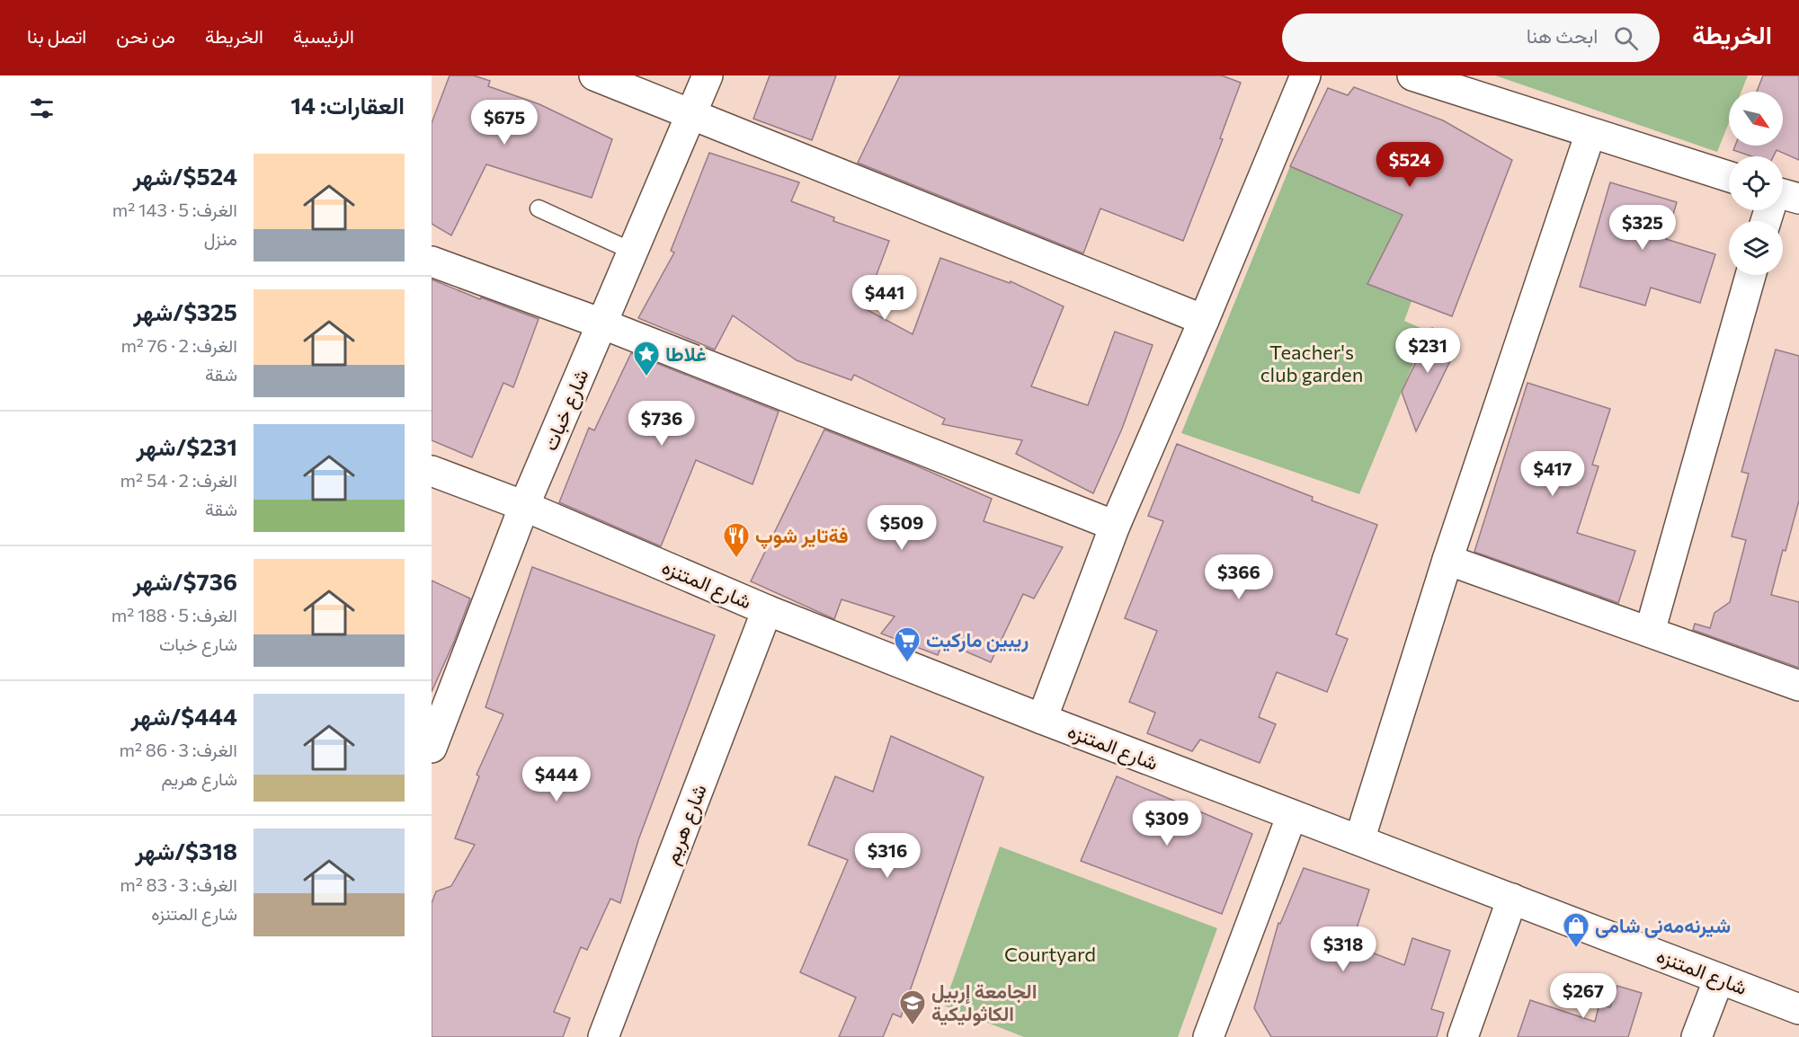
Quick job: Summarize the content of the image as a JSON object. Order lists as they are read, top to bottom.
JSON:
{
  "streets": {
    "street": ["شارع خبات", "شارع المتنزه", "شارع هريم"]
  },
  "crossings": [
    ["شارع خبات", "شارع المتنزه"],
    ["شارع المتنزه", "شارع هريم"]
  ],
  "parks": ["Teacher's club garden", "Courtyard"],
  "places": {
    "place": ["غلاطا"],
    "restaurant": ["فةتاير شوپ"],
    "supermarket": ["ريبين ماركيت"],
    "shop": ["شیرنەمەنی شامی"],
    "school or university": ["الجامعة إربيل الكاثوليكية"]
  },
  "north": "bottom right",
  "page": {
    "header": "الخريطة",
    "search": "ابحث هنا",
    "nav": [
      "الرئيسية",
      "الخريطة",
      "من نحن",
      "اتصل بنا"
    ],
    "heading": "العقارات: 14",
    "price": [
      "$675",
      "$524",
      "$325",
      "$441",
      "$231",
      "$736",
      "$417",
      "$509",
      "$366",
      "$444",
      "$309",
      "$316",
      "$318",
      "$267"
    ],
    "list": [
      {
        "name": "$524/شهر",
        "note": "الغرف: 5 · 143 m² · منزل"
      },
      {
        "name": "$325/شهر",
        "note": "الغرف: 2 · 76 m² · شقة"
      },
      {
        "name": "$231/شهر",
        "note": "الغرف: 2 · 54 m² · شقة"
      },
      {
        "name": "$736/شهر",
        "note": "الغرف: 5 · 188 m² · شارع خبات"
      },
      {
        "name": "$444/شهر",
        "note": "الغرف: 3 · 86 m² · شارع هريم"
      },
      {
        "name": "$318/شهر",
        "note": "الغرف: 3 · 83 m² · شارع المتنزه"
      }
    ]
  }
}
